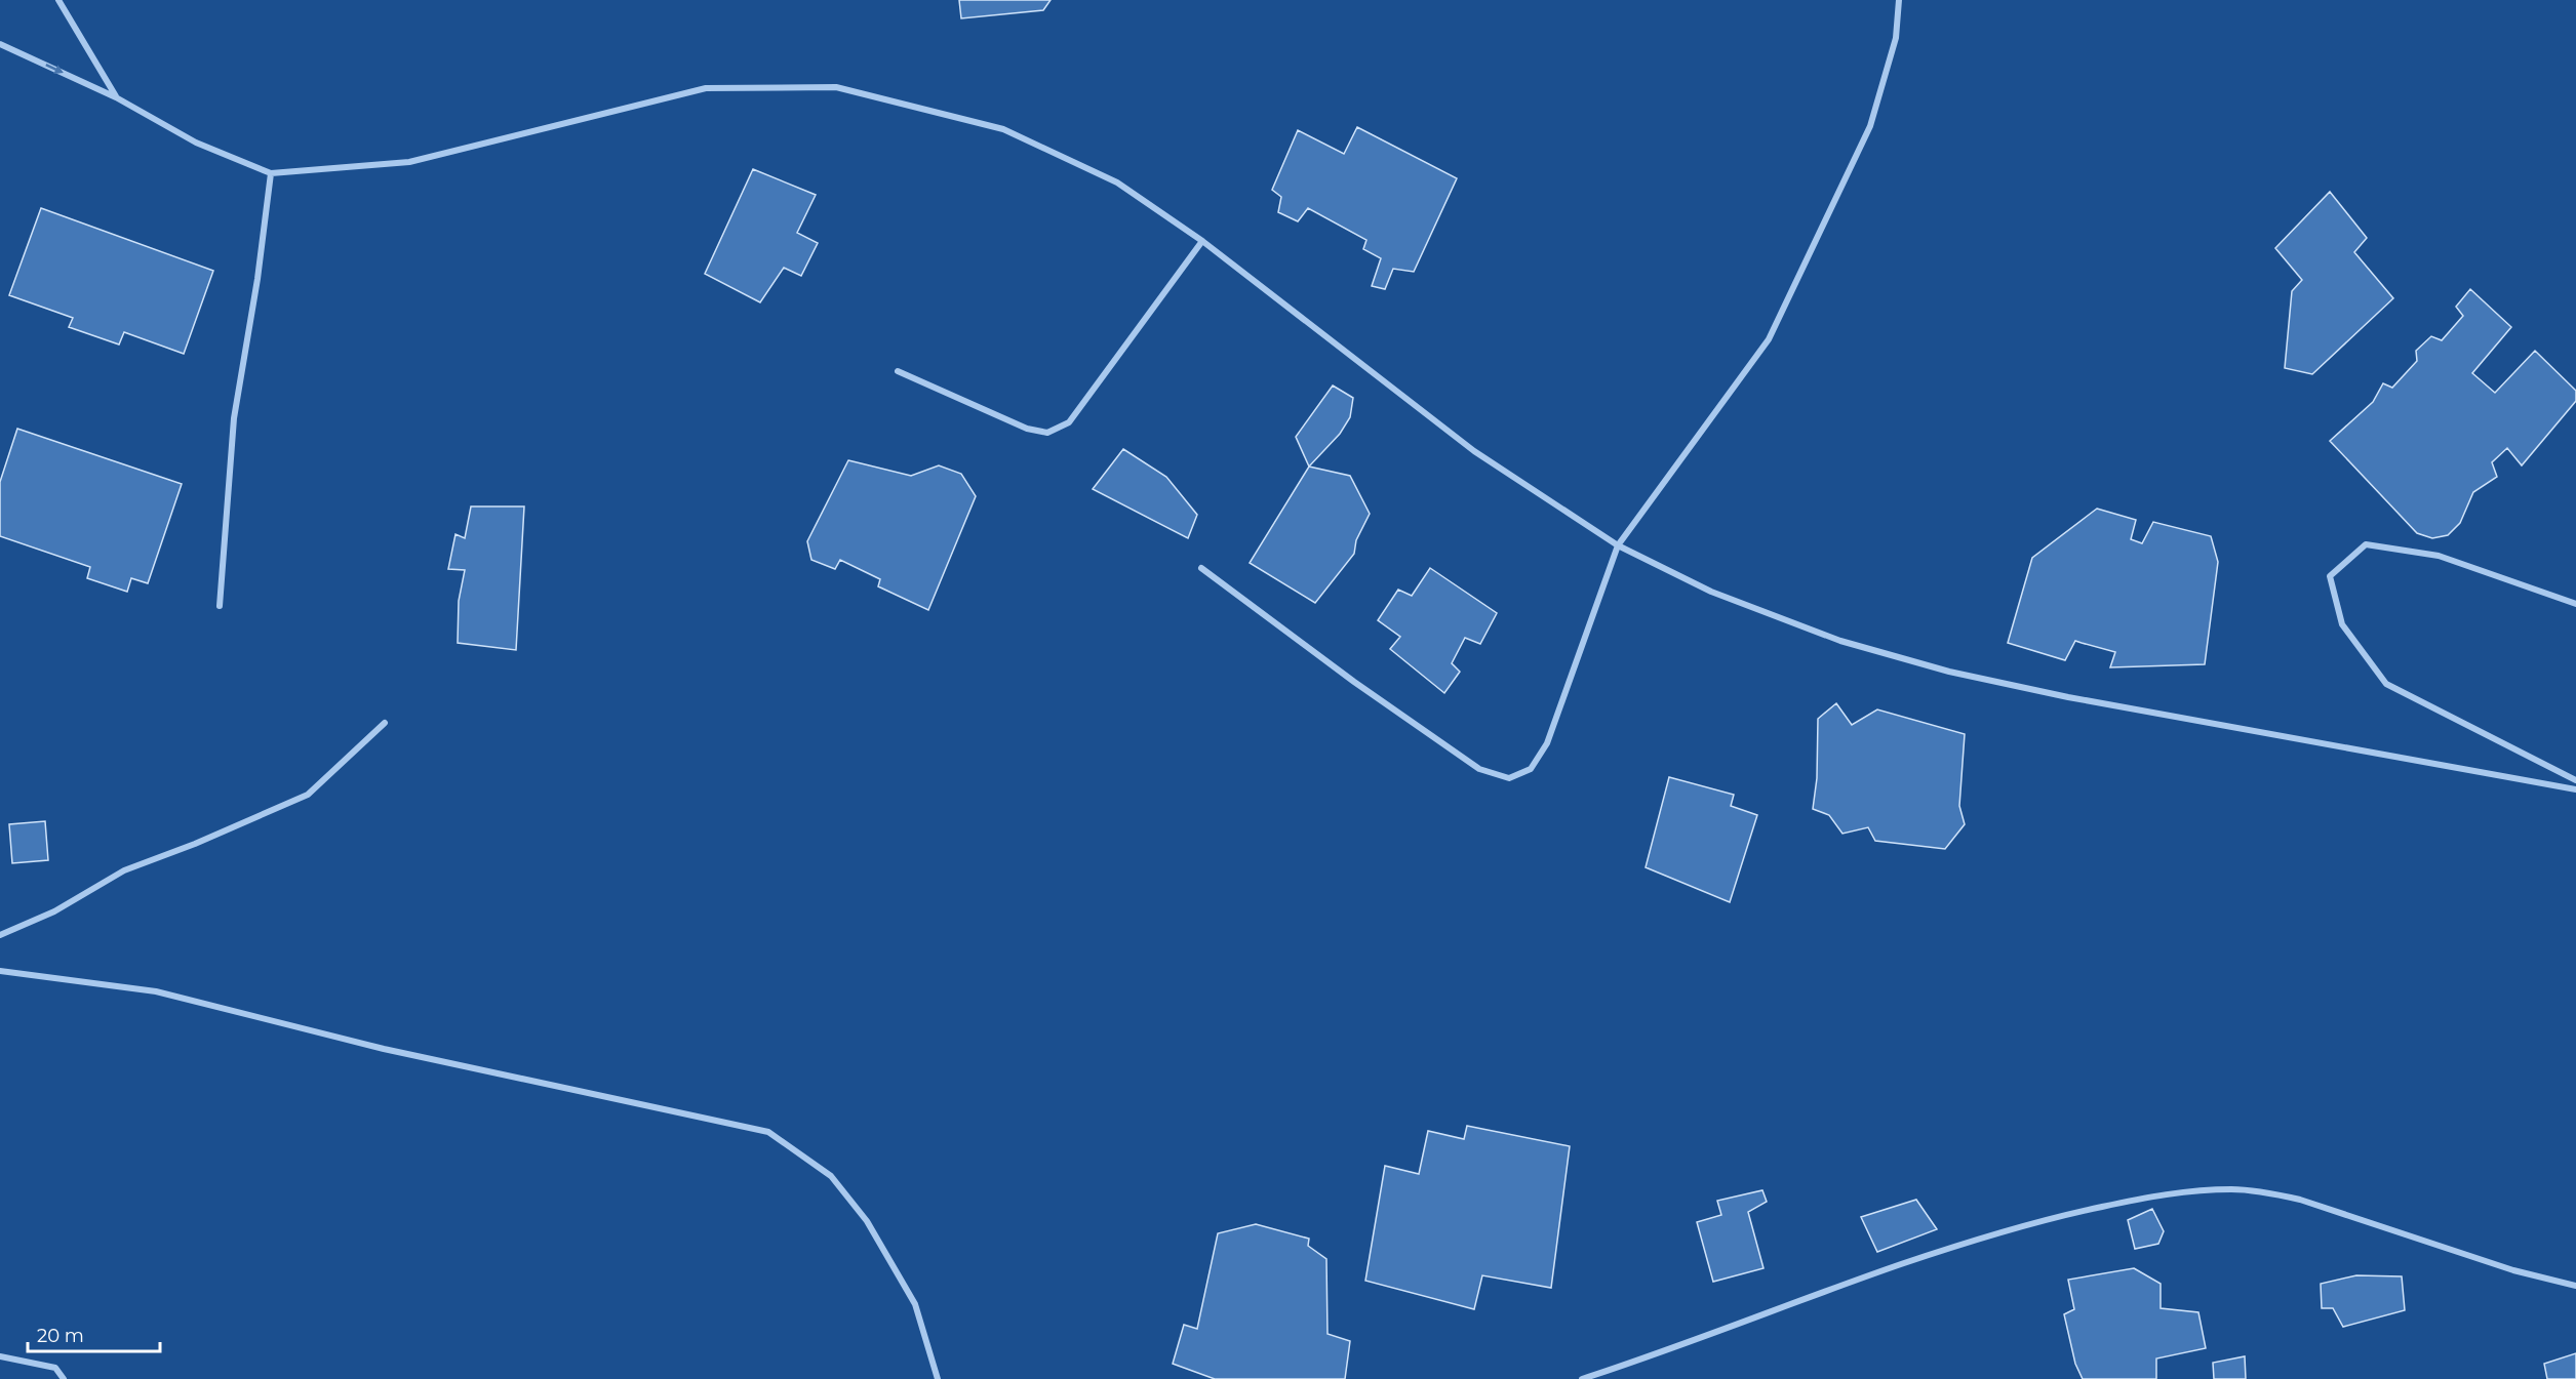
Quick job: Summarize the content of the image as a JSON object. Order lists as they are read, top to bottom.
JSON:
{
  "scale_bar": "20 m"
}
